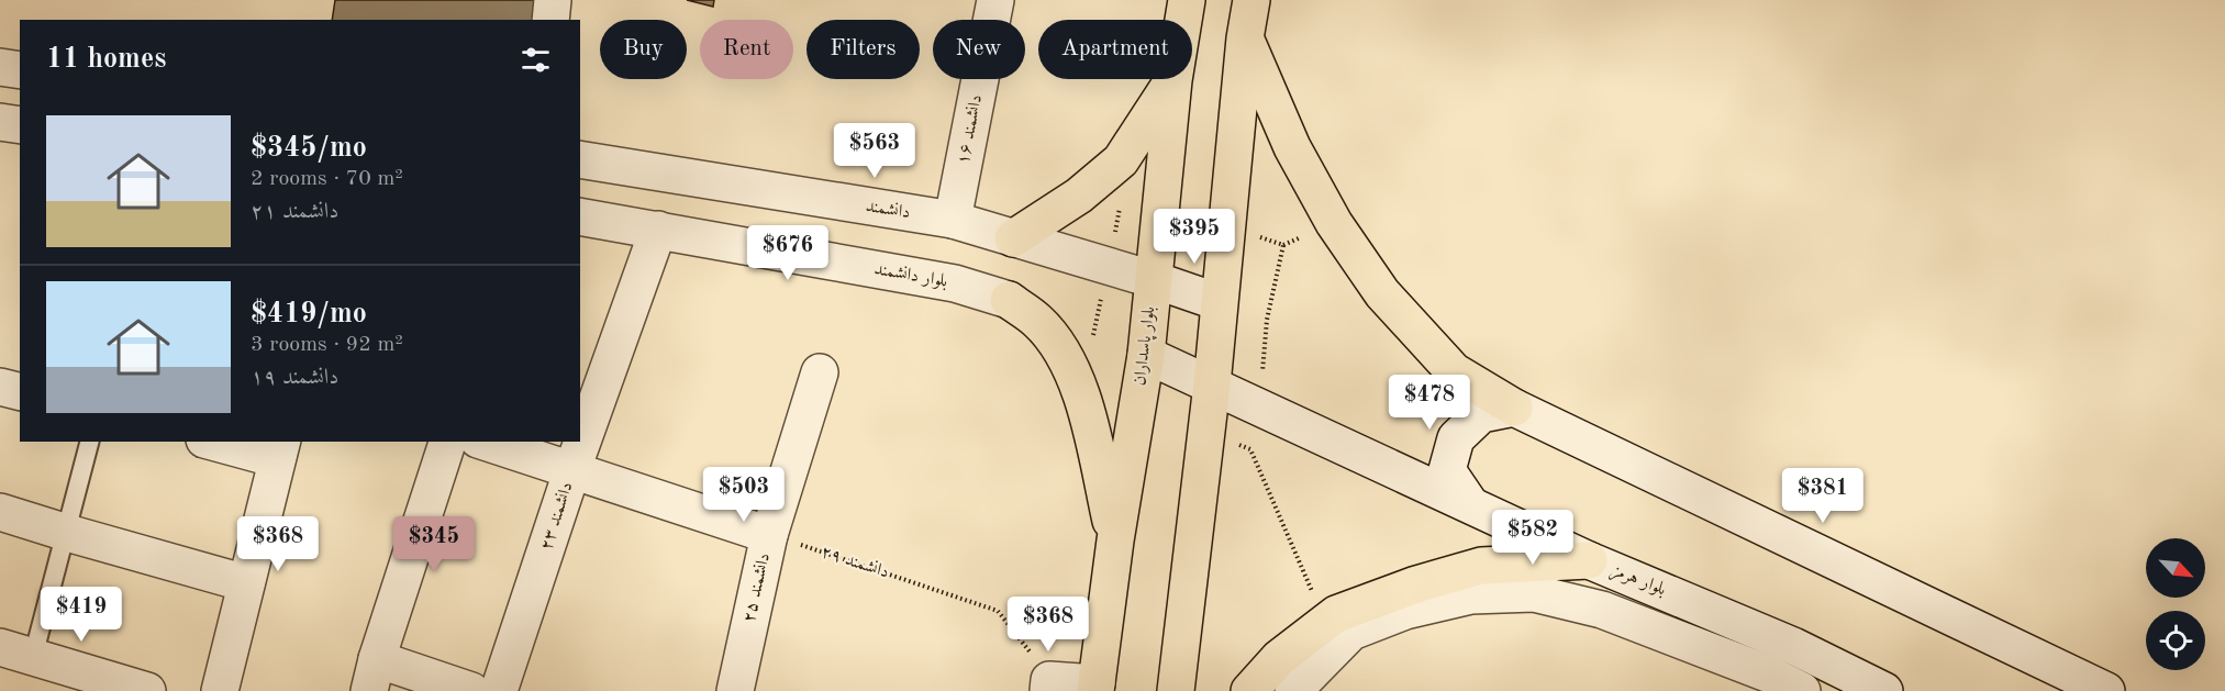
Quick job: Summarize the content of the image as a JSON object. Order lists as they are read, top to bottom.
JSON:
{
  "streets": {
    "highway": ["بلوار پاسداران"],
    "street": [
      "دانشمند ۱۶",
      "دانشمند",
      "بلوار دانشمند",
      "دانشمند ۲۳",
      "بلوار هرمز",
      "دانشمند ۲۵"
    ],
    "path": ["دانشمند ۲۹"]
  },
  "crossings": [
    ["دانشمند ۱۶", "دانشمند"],
    ["دانشمند", "بلوار پاسداران"],
    ["بلوار دانشمند", "دانشمند ۲۳"],
    ["بلوار پاسداران", "بلوار هرمز"],
    ["دانشمند ۲۹", "دانشمند ۲۵"]
  ],
  "north": "bottom right",
  "page": {
    "chip": [
      "Buy",
      "Rent",
      "Filters",
      "New",
      "Apartment"
    ],
    "heading": "11 homes",
    "list": [
      {
        "name": "$345/mo",
        "note": "2 rooms · 70 m² · دانشمند ۲۱"
      },
      {
        "name": "$419/mo",
        "note": "3 rooms · 92 m² · دانشمند ۱۹"
      }
    ],
    "price": [
      "$563",
      "$395",
      "$676",
      "$478",
      "$503",
      "$381",
      "$582",
      "$368",
      "$345",
      "$419",
      "$368"
    ]
  }
}
